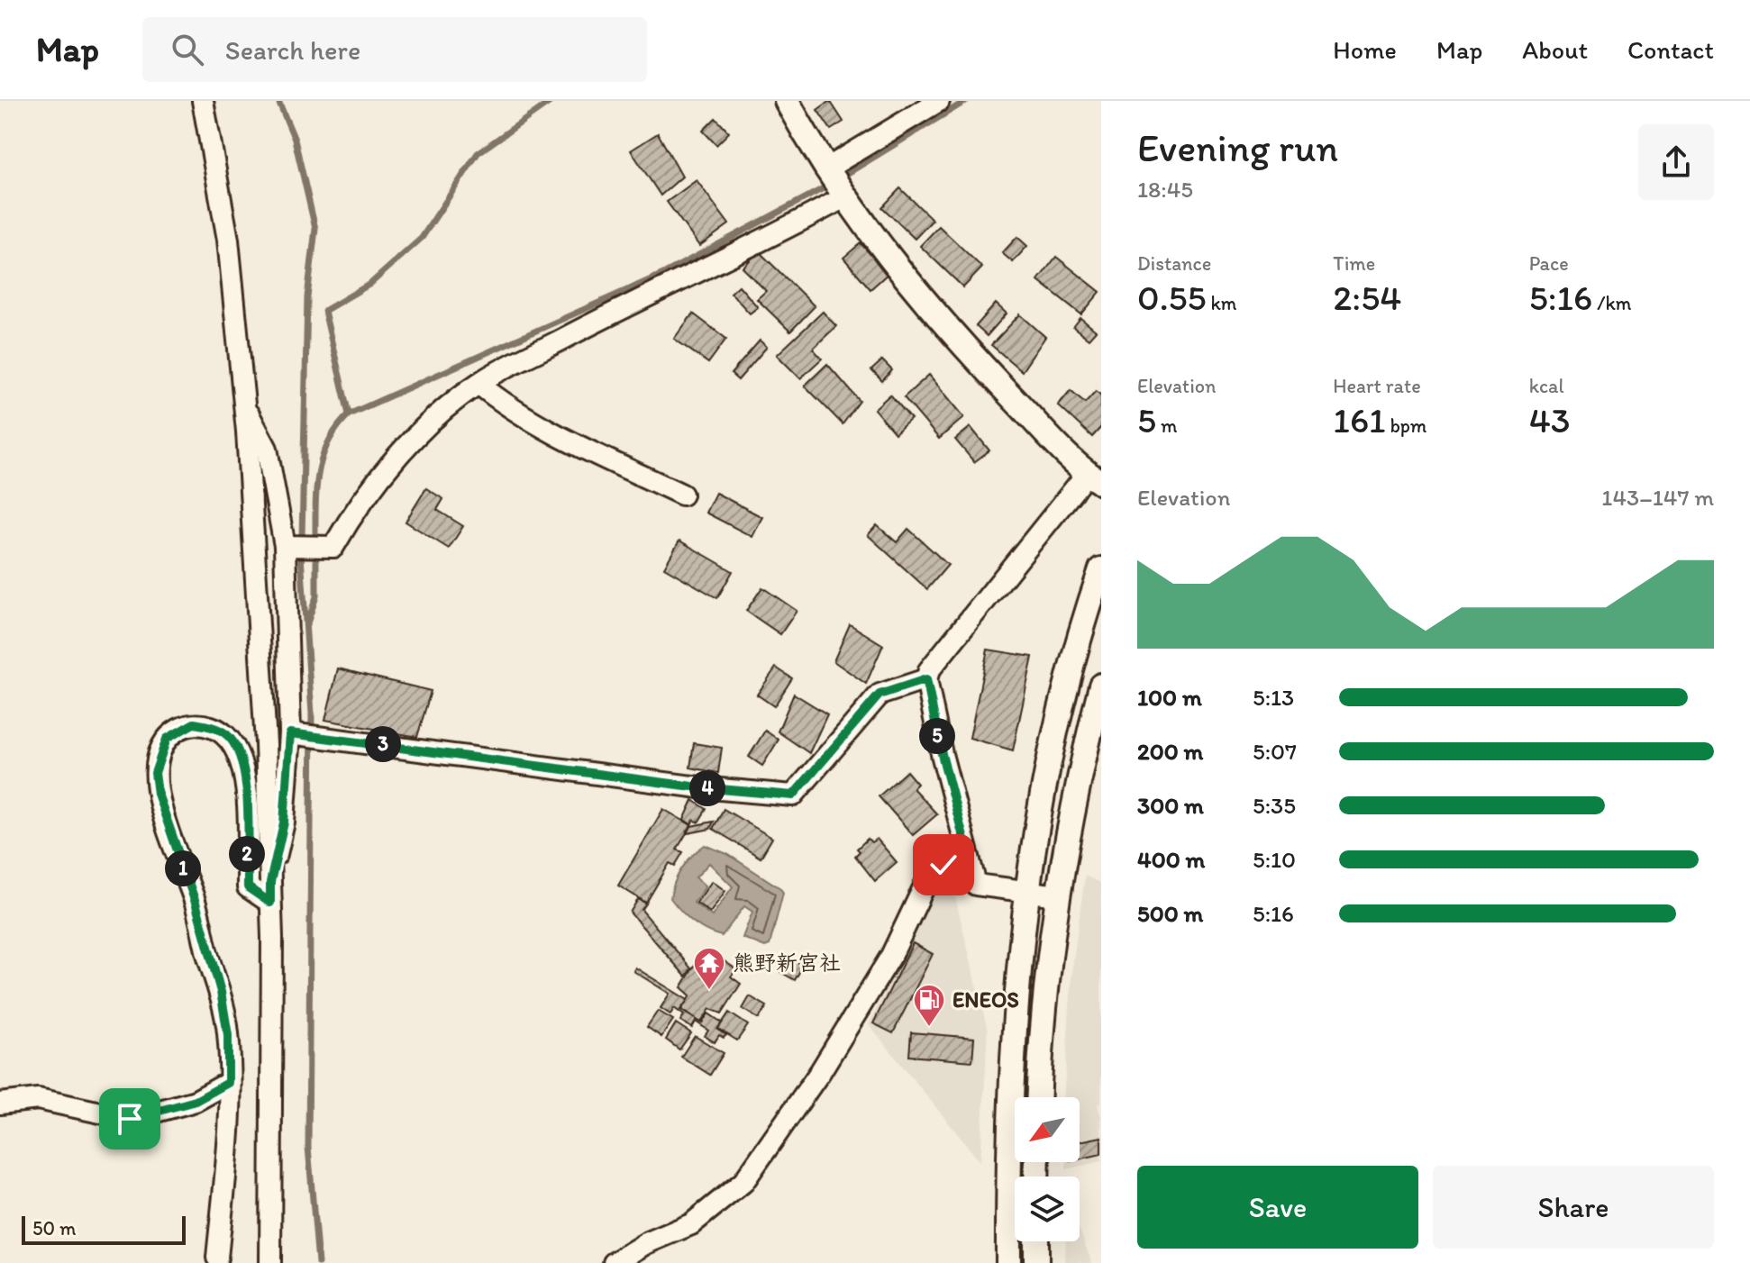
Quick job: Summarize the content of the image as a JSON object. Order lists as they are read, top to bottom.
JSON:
{
  "places": {
    "temple": ["熊野新宮社"],
    "fuel station": ["ENEOS"]
  },
  "scale_bar": "50 m",
  "north": "bottom left",
  "page": {
    "header": "Map",
    "search": "Search here",
    "nav": [
      "Home",
      "Map",
      "About",
      "Contact"
    ],
    "heading": ["Evening run", "18:45"],
    "stats": [
      ["Distance", "0.55 km"],
      ["Time", "2:54"],
      ["Pace", "5:16 /km"],
      ["Elevation", "5 m"],
      ["Heart rate", "161 bpm"],
      ["kcal", "43"]
    ],
    "chart": ["Elevation", "143–147 m"],
    "list": [
      {
        "name": "100 m",
        "note": "5:13"
      },
      {
        "name": "200 m",
        "note": "5:07"
      },
      {
        "name": "300 m",
        "note": "5:35"
      },
      {
        "name": "400 m",
        "note": "5:10"
      },
      {
        "name": "500 m",
        "note": "5:16"
      }
    ],
    "pins": [
      "5",
      "3",
      "4",
      "2",
      "1"
    ],
    "buttons": ["Save", "Share"],
    "scale": "50 m"
  }
}
